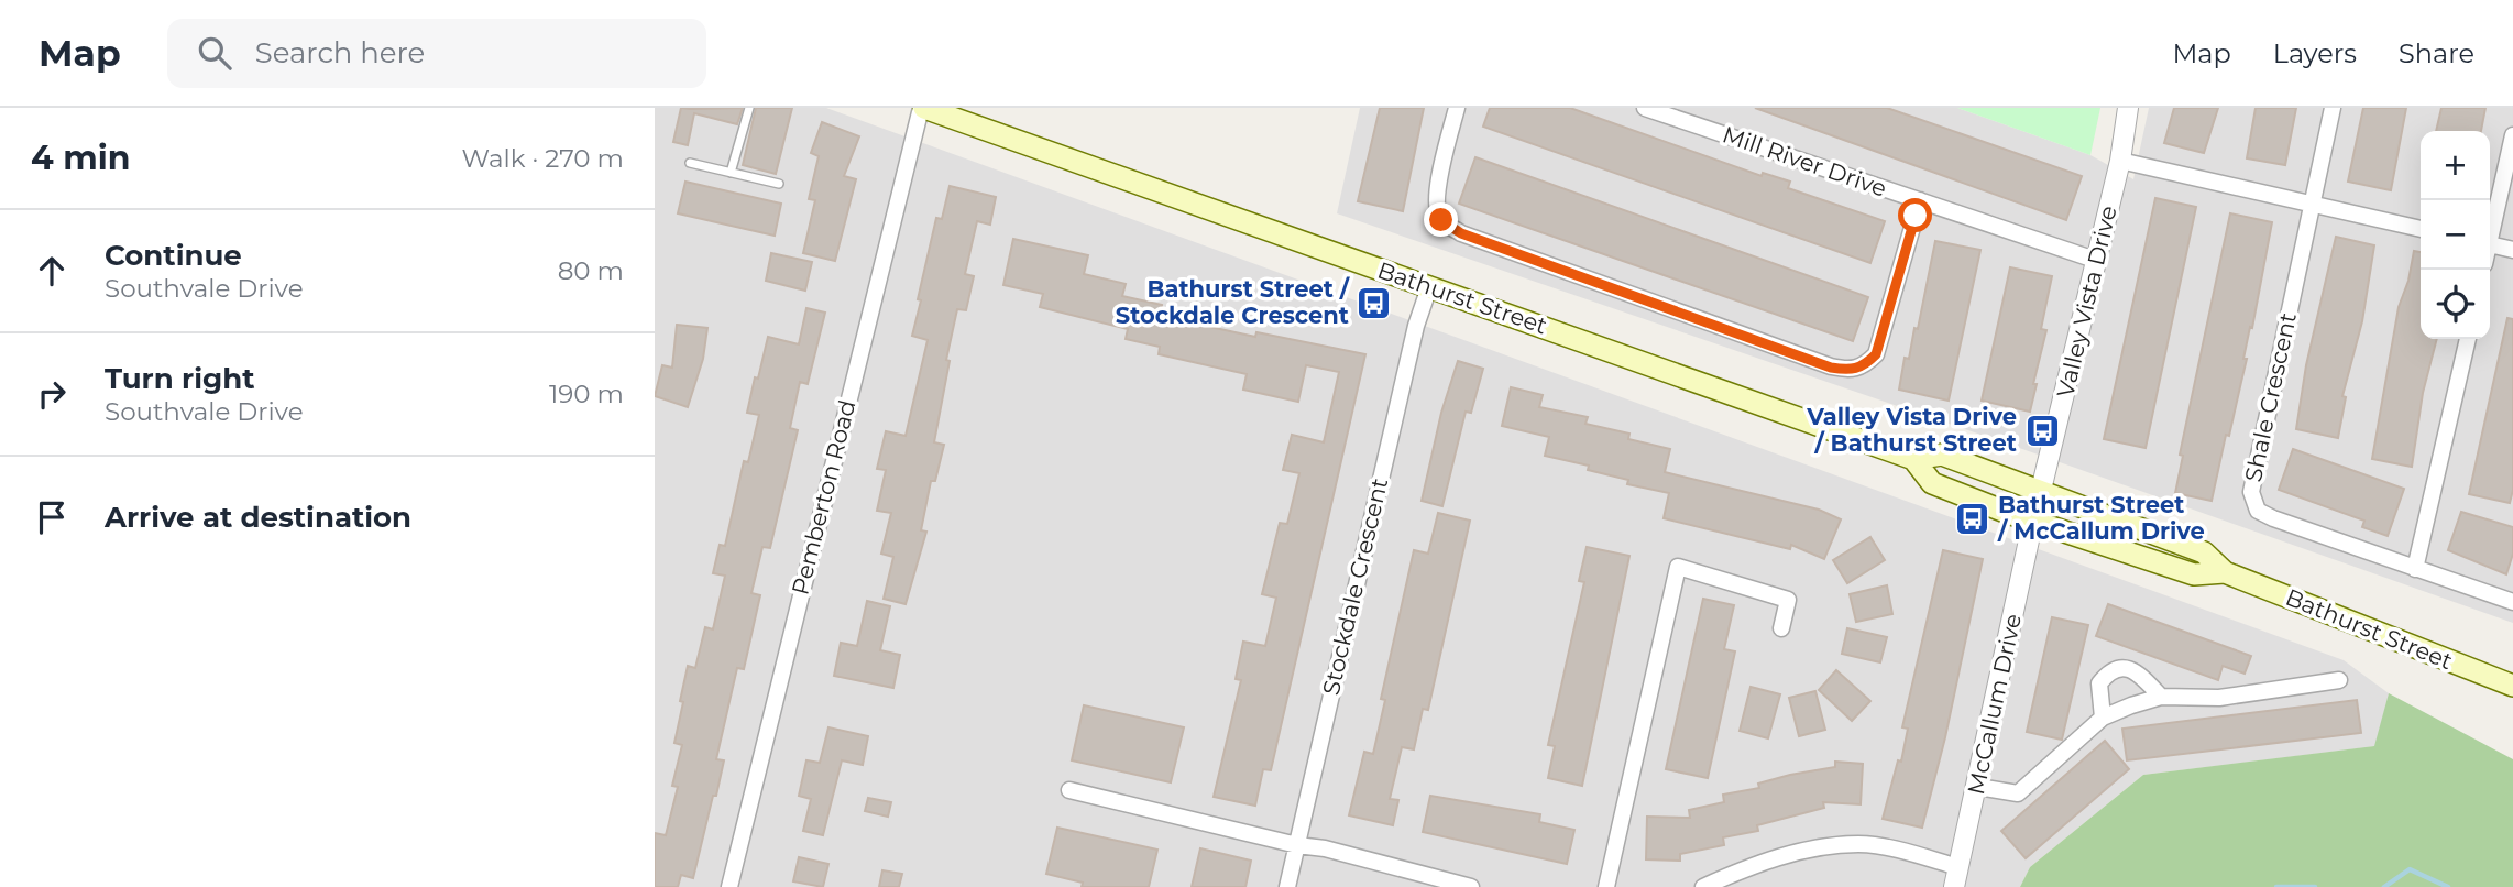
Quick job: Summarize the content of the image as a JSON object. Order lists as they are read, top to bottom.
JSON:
{
  "streets": {
    "main road": ["Bathurst Street"],
    "street": [
      "Mill River Drive",
      "Valley Vista Drive",
      "Shale Crescent",
      "Pemberton Road",
      "Stockdale Crescent",
      "McCallum Drive"
    ]
  },
  "crossings": [
    ["Mill River Drive", "Valley Vista Drive"],
    ["Bathurst Street", "Valley Vista Drive"],
    ["Bathurst Street", "Pemberton Road"],
    ["Bathurst Street", "Stockdale Crescent"],
    ["Bathurst Street", "McCallum Drive"],
    ["Valley Vista Drive", "McCallum Drive"]
  ],
  "places": {
    "bus stop": ["Bathurst Street / Stockdale Crescent", "Valley Vista Drive / Bathurst Street", "Bathurst Street / McCallum Drive"]
  },
  "page": {
    "header": "Map",
    "search": "Search here",
    "nav": ["Map", "Layers", "Share"],
    "heading": ["4 min", "Walk · 270 m"],
    "map_buttons": ["+", "−"],
    "list": [
      ["Continue", "Southvale Drive", "80 m"],
      ["Turn right", "Southvale Drive", "190 m"],
      "Arrive at destination"
    ]
  }
}
